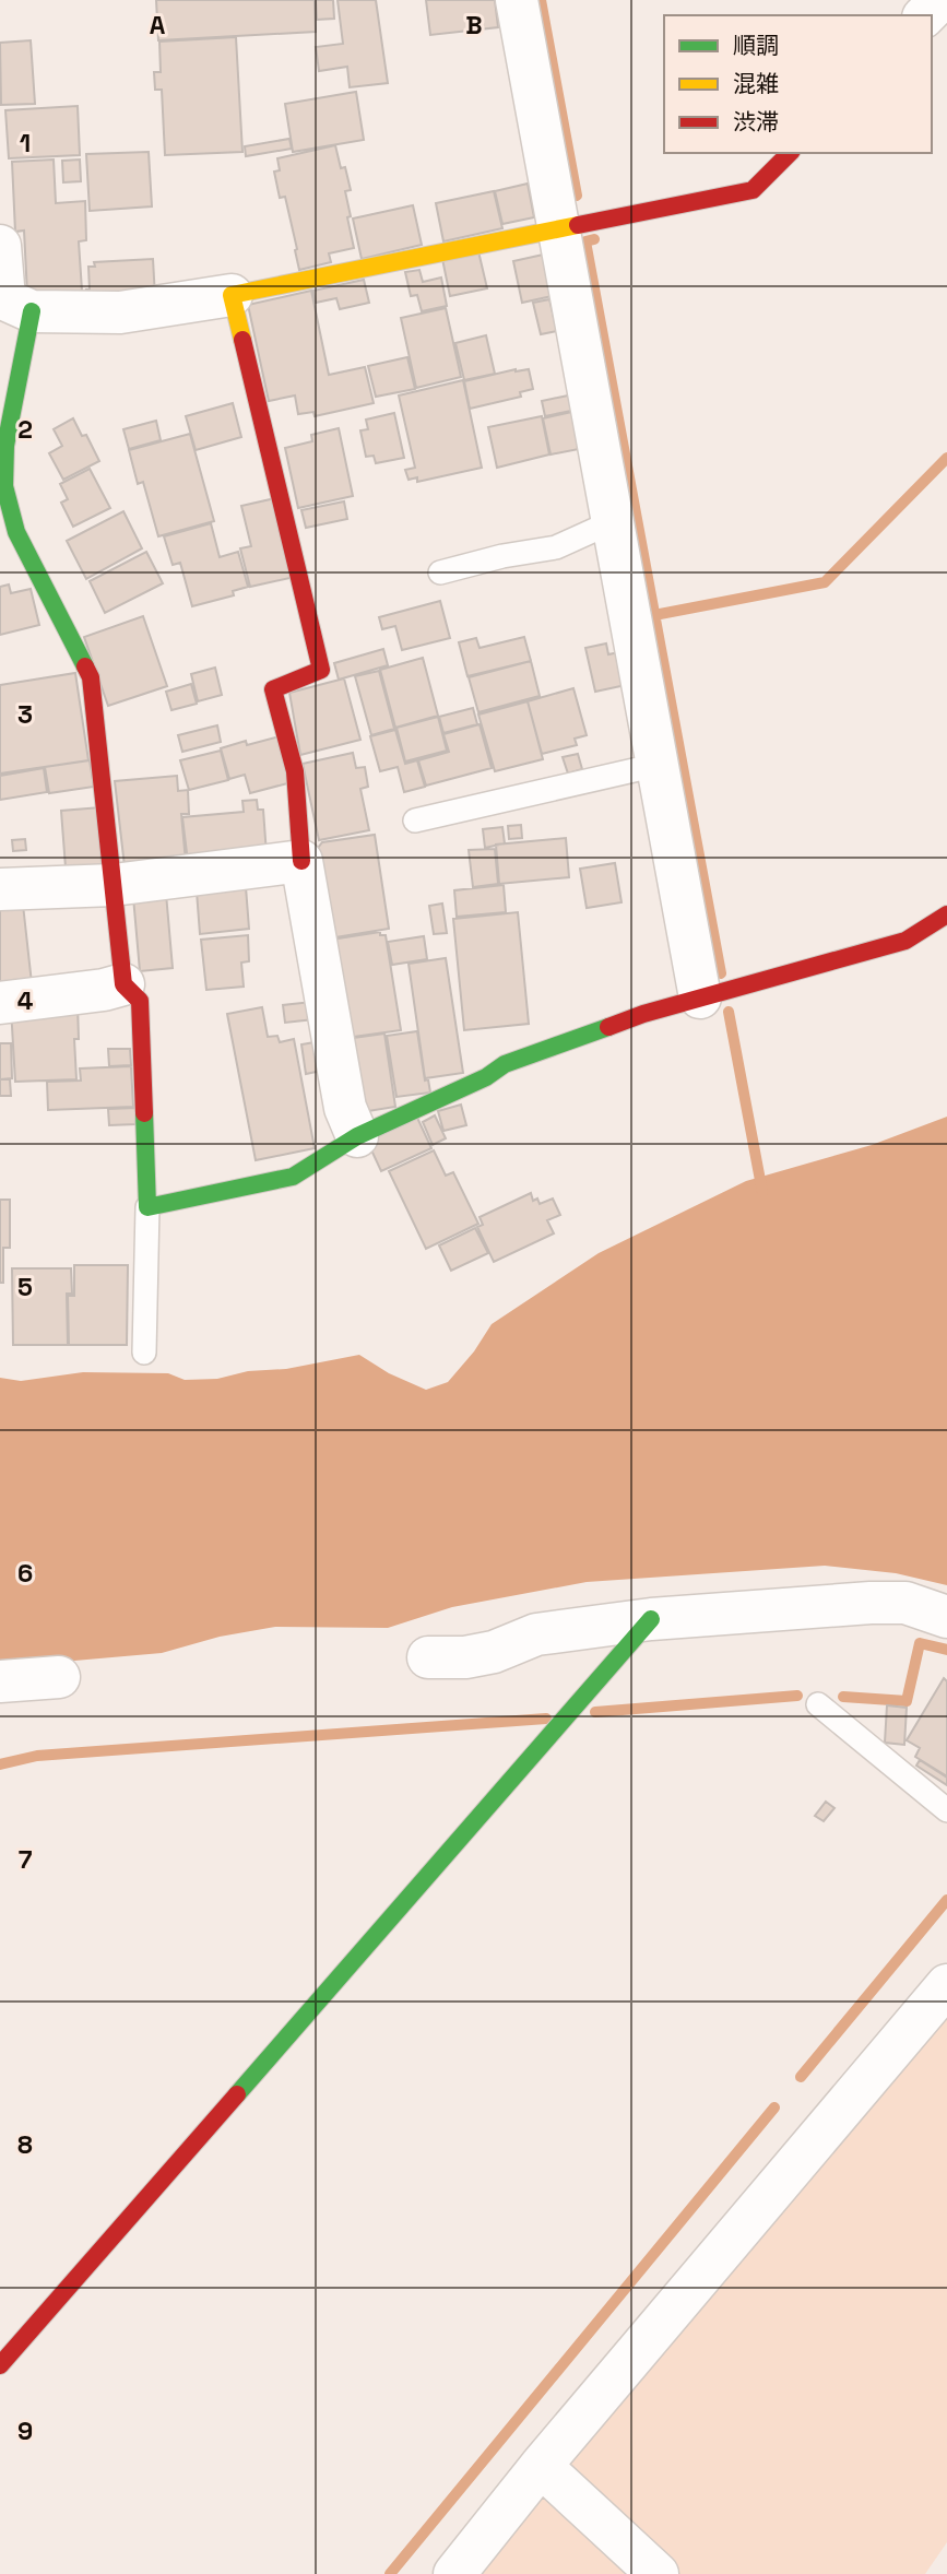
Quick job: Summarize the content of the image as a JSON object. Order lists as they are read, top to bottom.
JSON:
{
  "legend": ["順調", "混雑", "渋滞"],
  "grid": {
    "columns": ["A", "B"],
    "rows": [
      "1",
      "2",
      "3",
      "4",
      "5",
      "6",
      "7",
      "8",
      "9"
    ]
  }
}
